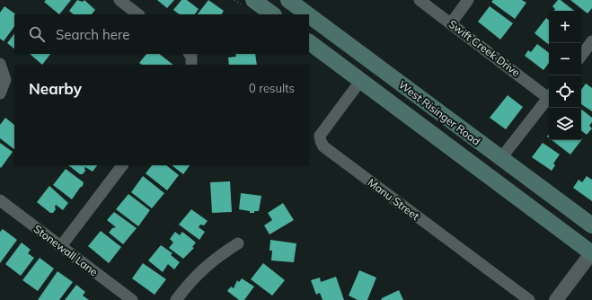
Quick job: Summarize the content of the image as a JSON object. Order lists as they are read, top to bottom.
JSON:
{
  "streets": {
    "main road": ["West Risinger Road"],
    "street": ["Swift Creek Drive", "Manu Street", "Stonewall Lane"]
  },
  "crossings": [
    ["West Risinger Road", "Manu Street"]
  ],
  "page": {
    "map_buttons": ["+", "−"],
    "search": "Search here",
    "heading": ["Nearby", "0 results"]
  }
}
